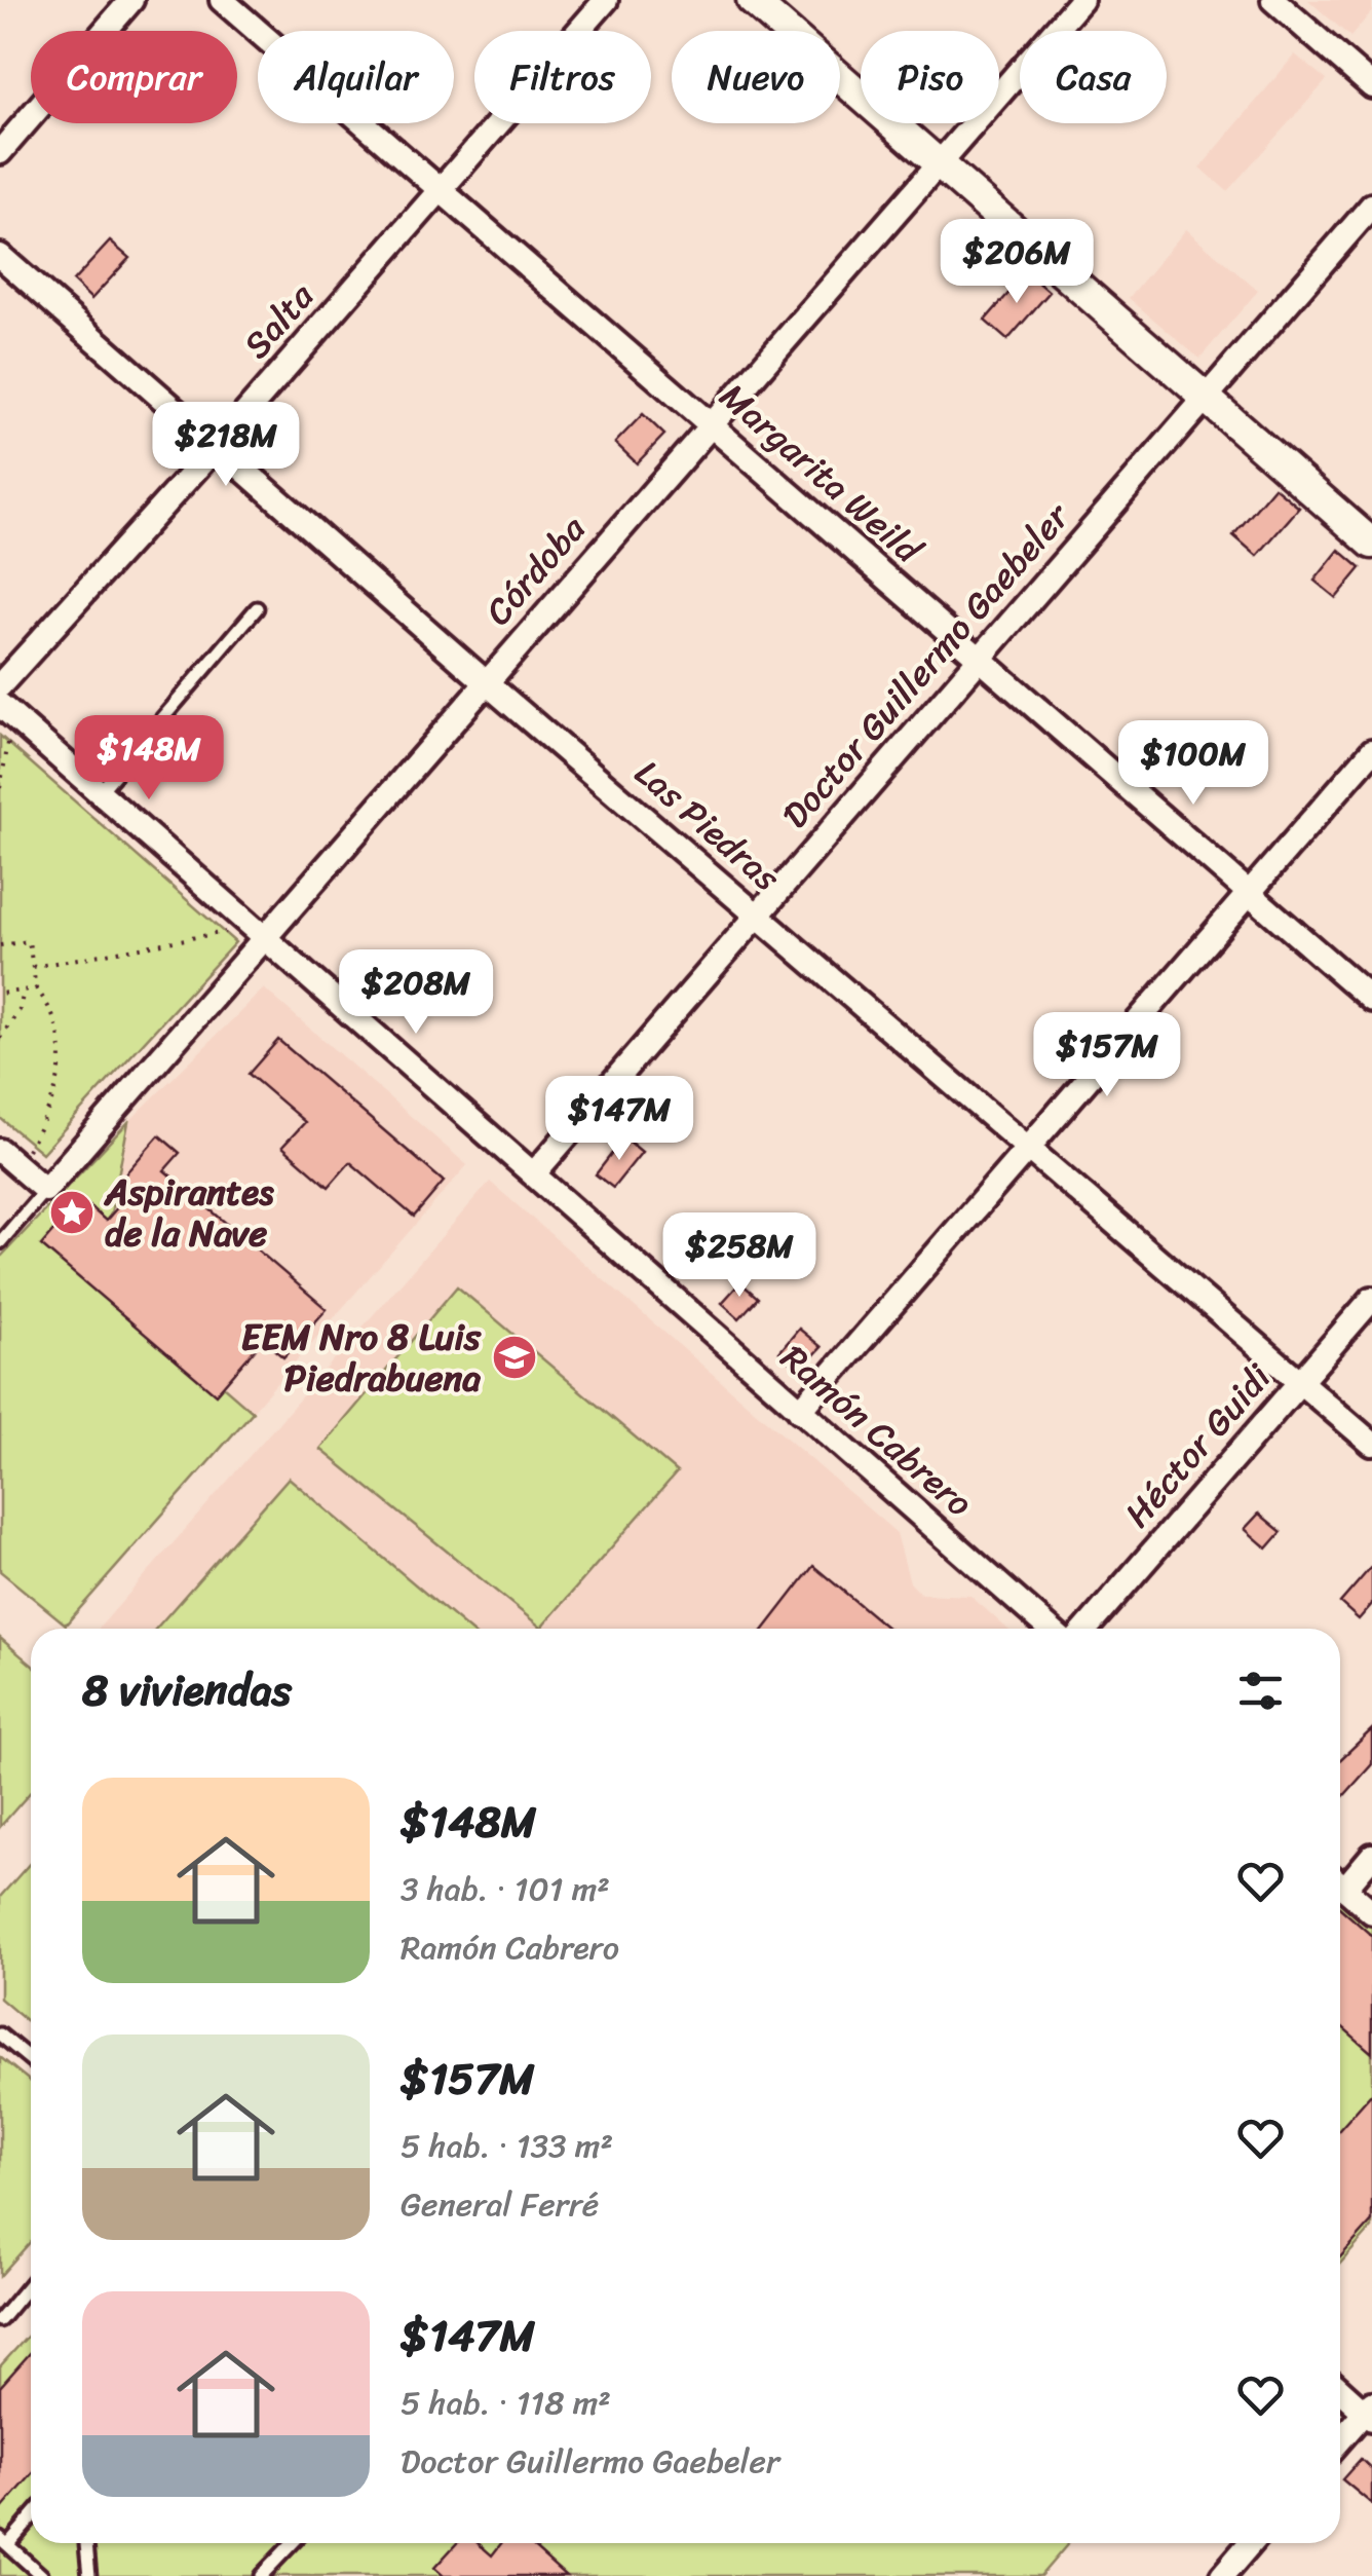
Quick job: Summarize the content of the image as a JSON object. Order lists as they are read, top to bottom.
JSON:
{
  "streets": {
    "street": [
      "Salta",
      "Margarita Weild",
      "Córdoba",
      "Doctor Guillermo Gaebeler",
      "Las Piedras",
      "Ramón Cabrero",
      "Héctor Guidi"
    ]
  },
  "crossings": [
    ["Salta", "Margarita Weild"],
    ["Salta", "Las Piedras"],
    ["Margarita Weild", "Córdoba"],
    ["Margarita Weild", "Doctor Guillermo Gaebeler"],
    ["Córdoba", "Las Piedras"],
    ["Córdoba", "Ramón Cabrero"],
    ["Doctor Guillermo Gaebeler", "Las Piedras"],
    ["Doctor Guillermo Gaebeler", "Ramón Cabrero"],
    ["Las Piedras", "Héctor Guidi"]
  ],
  "places": {
    "place": ["Aspirantes de la Nave"],
    "school or university": ["EEM Nro 8 Luis Piedrabuena"]
  },
  "page": {
    "chip": [
      "Comprar",
      "Alquilar",
      "Filtros",
      "Nuevo",
      "Piso",
      "Casa"
    ],
    "price": [
      "$206M",
      "$218M",
      "$148M",
      "$100M",
      "$208M",
      "$157M",
      "$147M",
      "$258M"
    ],
    "heading": "8 viviendas",
    "list": [
      {
        "name": "$148M",
        "note": "3 hab. · 101 m² · Ramón Cabrero"
      },
      {
        "name": "$157M",
        "note": "5 hab. · 133 m² · General Ferré"
      },
      {
        "name": "$147M",
        "note": "5 hab. · 118 m² · Doctor Guillermo Gaebeler"
      }
    ]
  }
}
